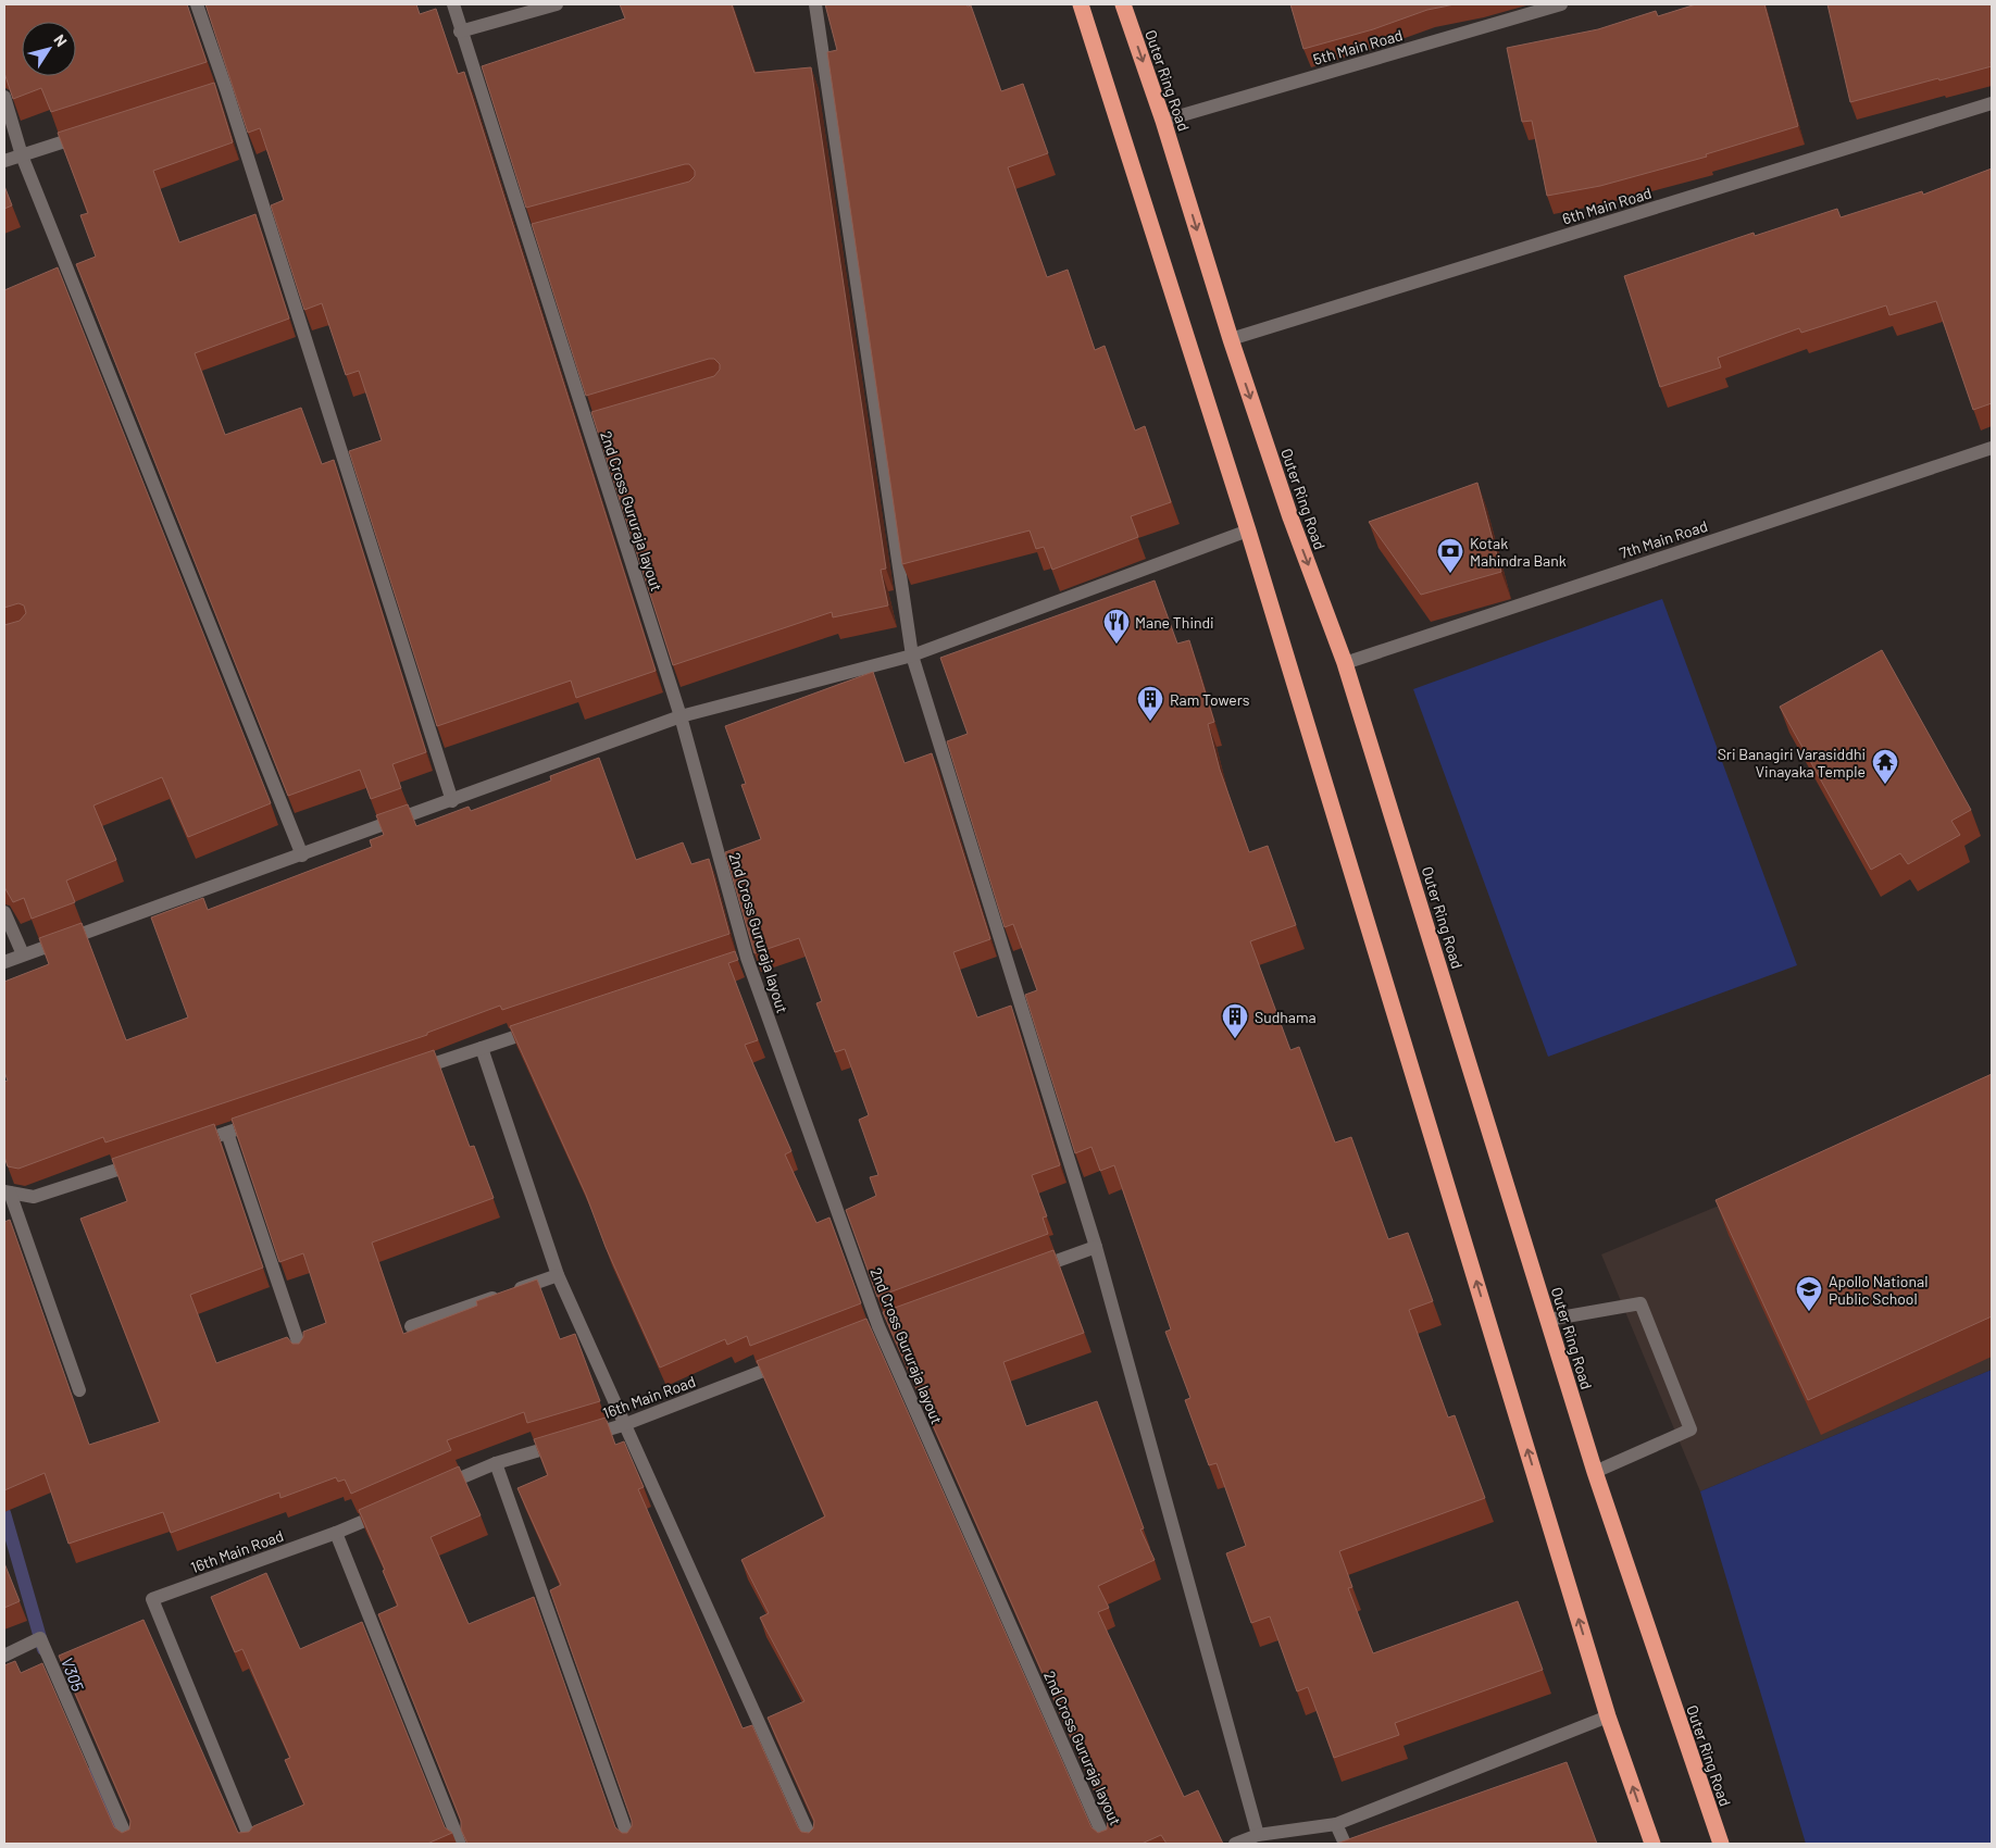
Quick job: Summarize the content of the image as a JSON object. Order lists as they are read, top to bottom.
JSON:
{
  "streets": {
    "highway": ["Outer Ring Road"],
    "street": [
      "5th Main Road",
      "6th Main Road",
      "2nd Cross Gururaja layout",
      "7th Main Road",
      "16th Main Road"
    ]
  },
  "crossings": [
    ["5th Main Road", "Outer Ring Road"],
    ["Outer Ring Road", "6th Main Road"],
    ["Outer Ring Road", "7th Main Road"]
  ],
  "water": ["V305"],
  "places": {
    "bank": ["Kotak Mahindra Bank"],
    "restaurant": ["Mane Thindi"],
    "building": ["Ram Towers", "Sudhama"],
    "temple": ["Sri Banagiri Varasiddhi Vinayaka Temple"],
    "school or university": ["Apollo National Public School"]
  },
  "north": "top right"
}
